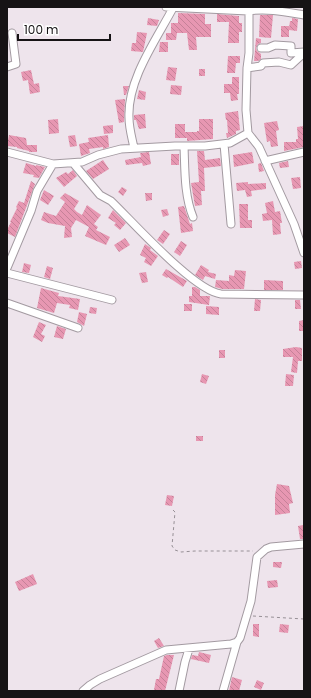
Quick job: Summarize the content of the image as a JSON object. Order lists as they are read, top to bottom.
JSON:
{
  "scale_bar": "100 m"
}
